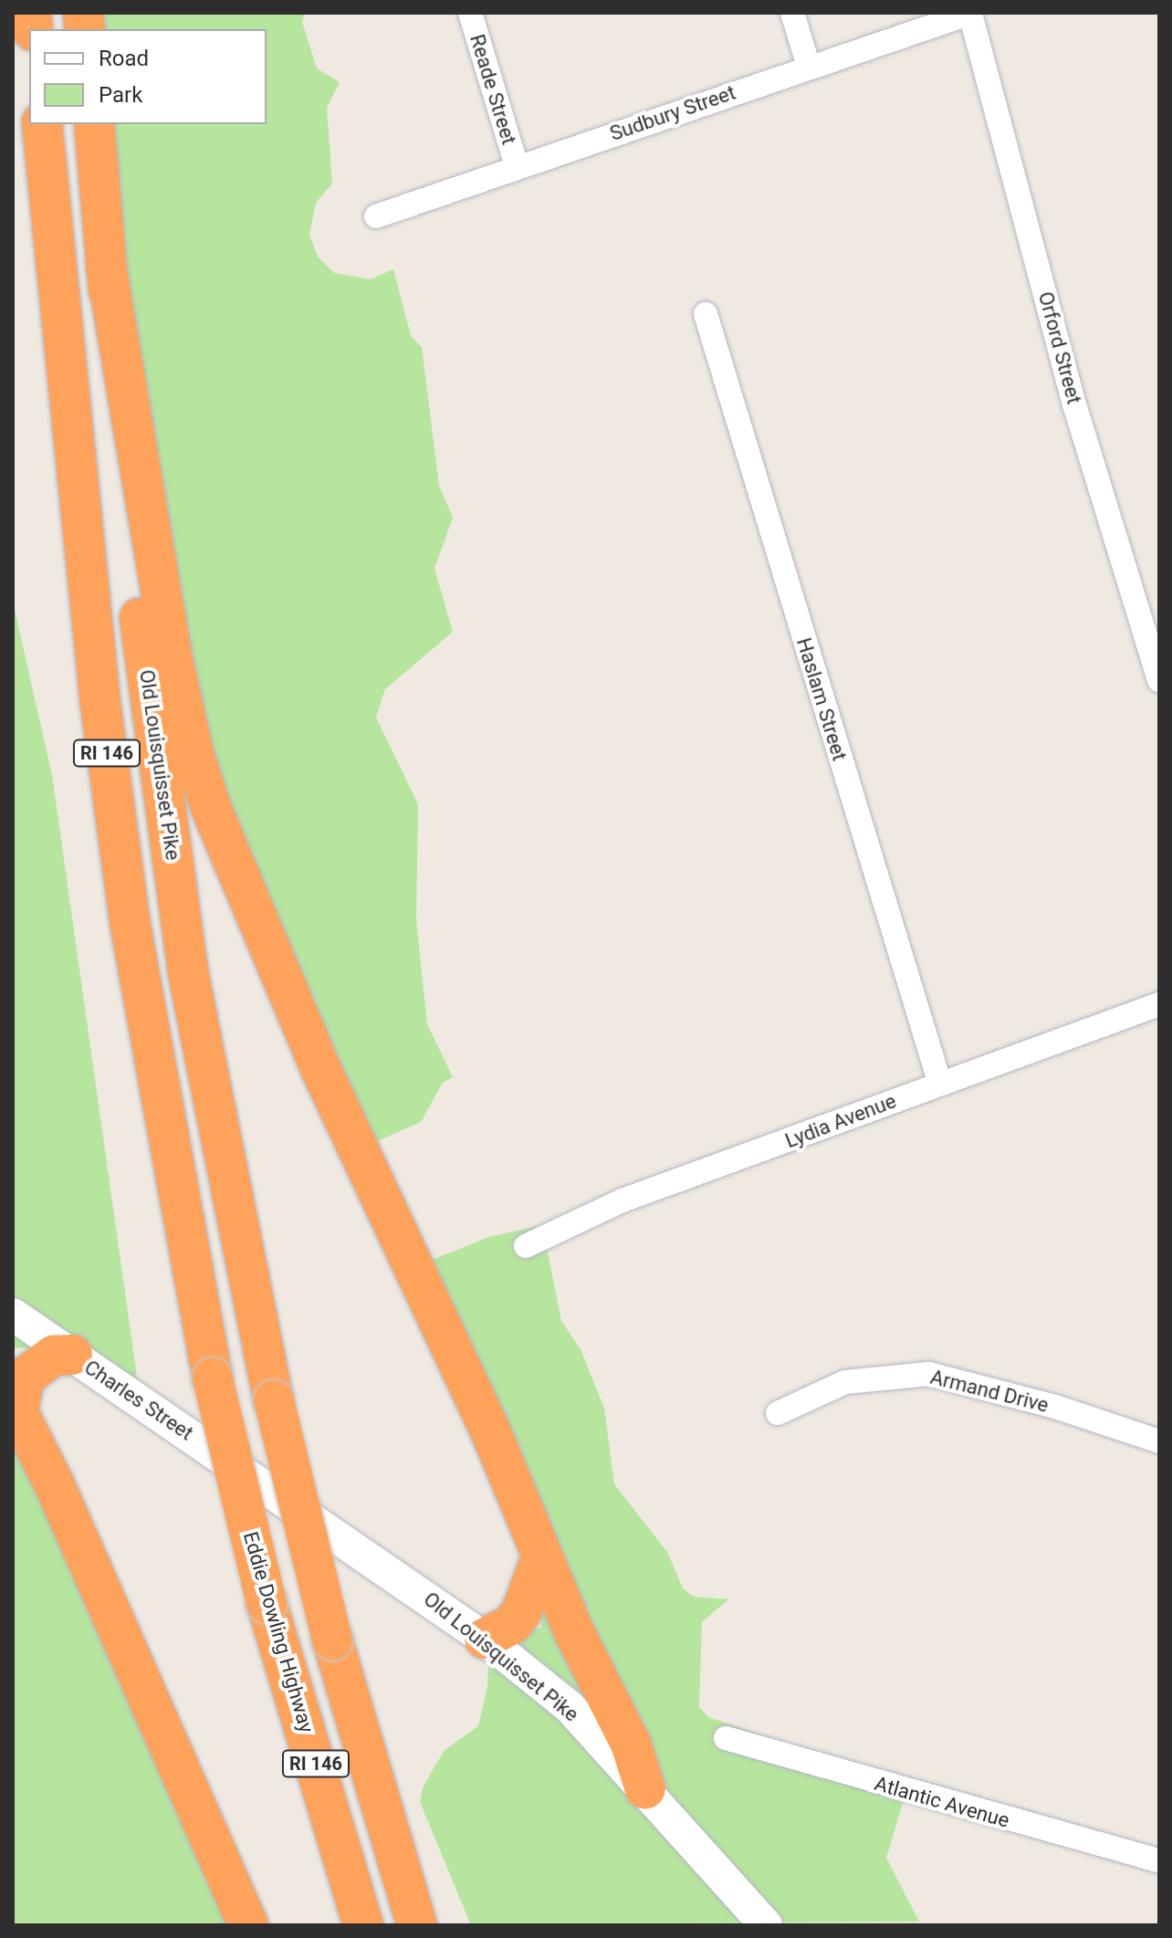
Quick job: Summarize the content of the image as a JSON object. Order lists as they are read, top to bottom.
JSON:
{
  "streets": {
    "highway": ["RI 146", "Old Louisquisset Pike", "Eddie Dowling Highway"],
    "main road": ["Charles Street"],
    "street": [
      "Reade Street",
      "Sudbury Street",
      "Orford Street",
      "Haslam Street",
      "Lydia Avenue",
      "Armand Drive",
      "Atlantic Avenue"
    ]
  },
  "crossings": [
    ["Reade Street", "Sudbury Street"],
    ["Sudbury Street", "Orford Street"],
    ["Haslam Street", "Lydia Avenue"],
    ["Old Louisquisset Pike", "Charles Street"]
  ],
  "legend": ["Road", "Park"]
}
